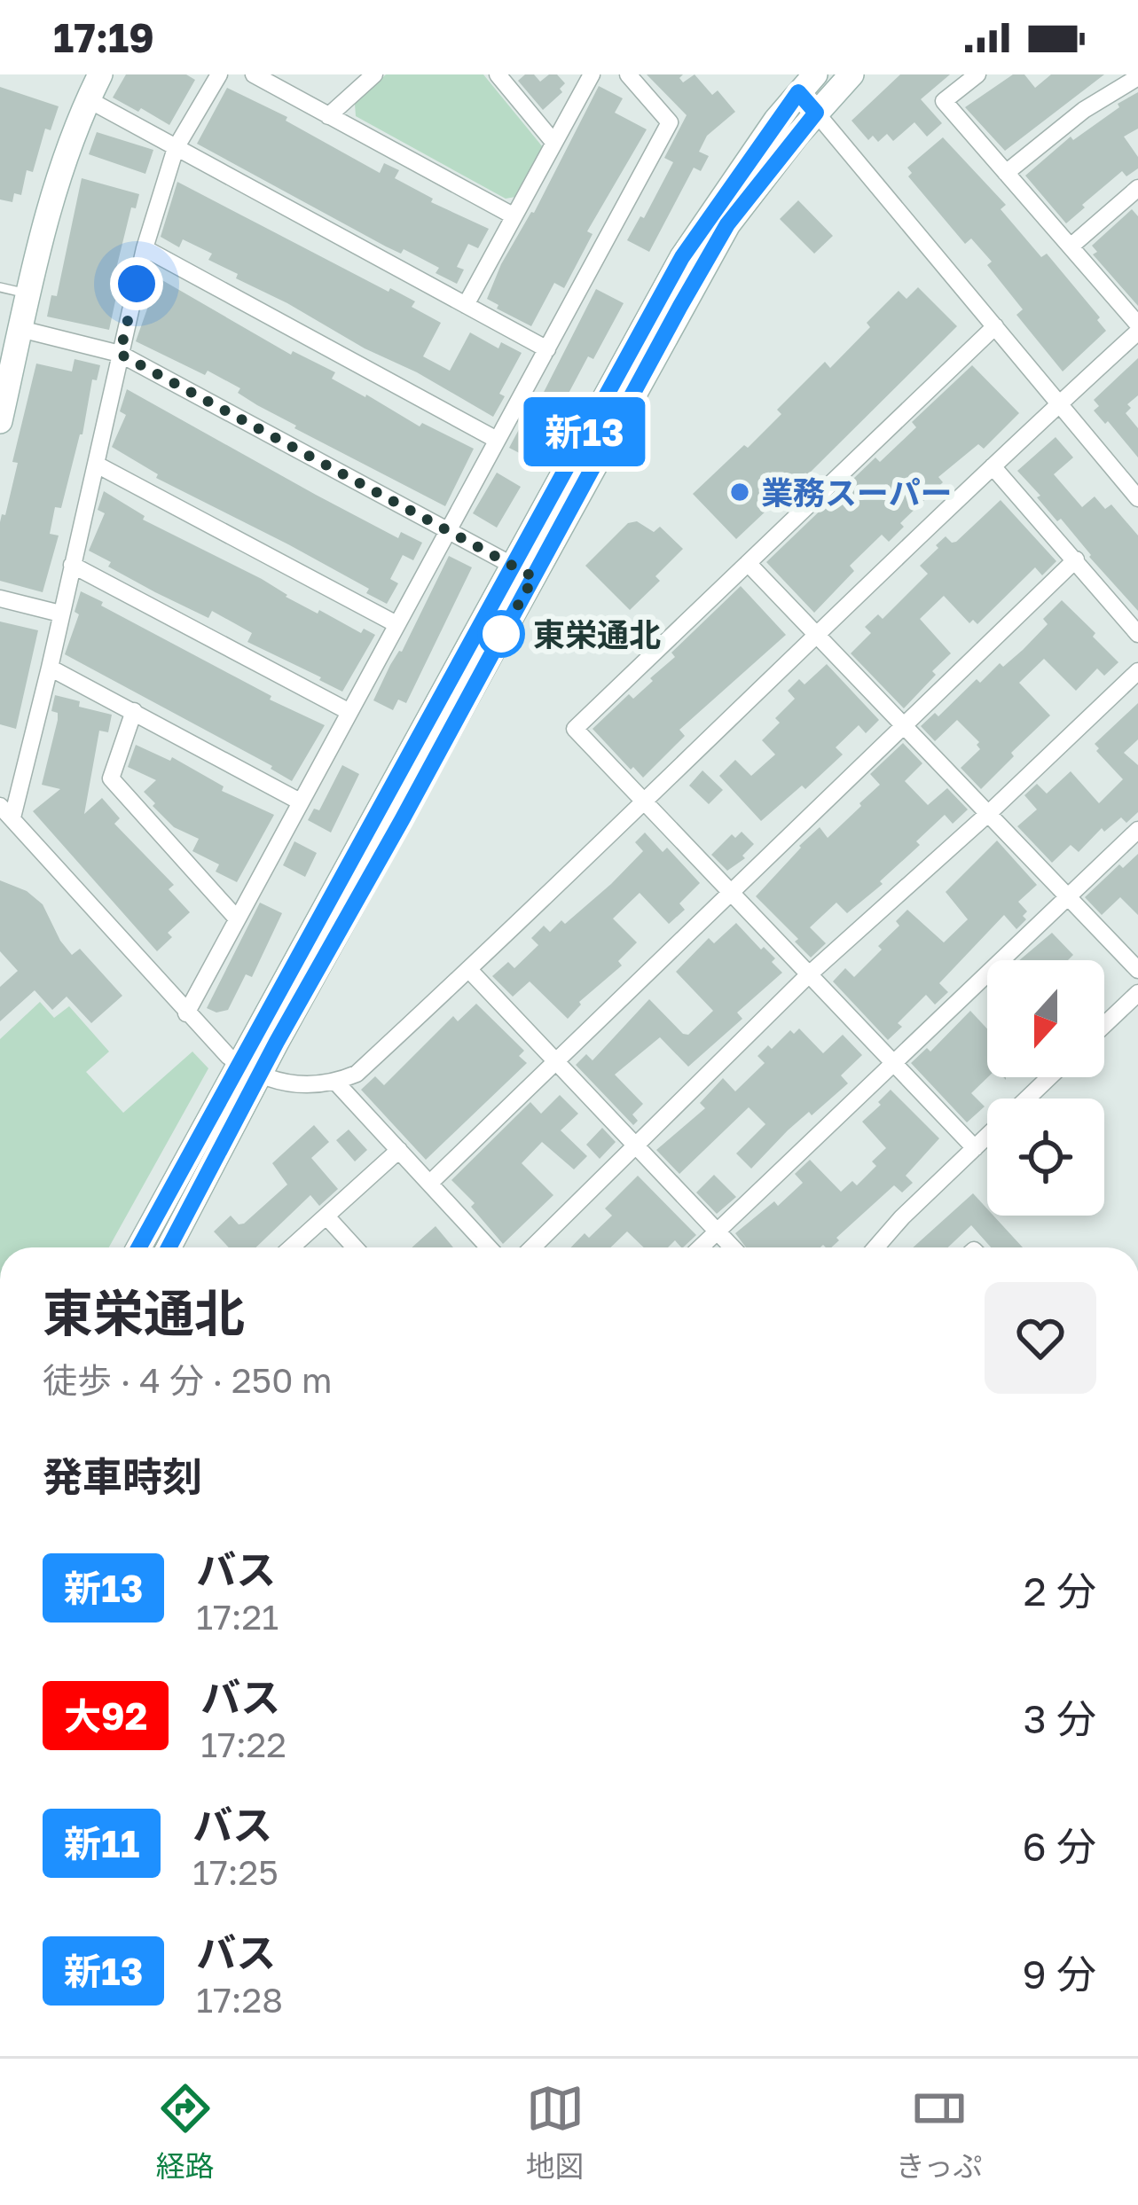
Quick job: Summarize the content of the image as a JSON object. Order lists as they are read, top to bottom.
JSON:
{
  "places": ["業務スーパー", "東栄通北"],
  "lines": ["bus line 新13"],
  "north": "bottom",
  "page": {
    "status": "17:19",
    "on_map": "新13",
    "heading": [
      ["東栄通北", "徒歩 · 4 分 · 250 m"],
      "発車時刻"
    ],
    "list": [
      {
        "mark": "新13",
        "name": "バス",
        "note": "17:21",
        "value": "2 分"
      },
      {
        "mark": "大92",
        "name": "バス",
        "note": "17:22",
        "value": "3 分"
      },
      {
        "mark": "新11",
        "name": "バス",
        "note": "17:25",
        "value": "6 分"
      },
      {
        "mark": "新13",
        "name": "バス",
        "note": "17:28",
        "value": "9 分"
      }
    ],
    "tabs": ["経路", "地図", "きっぷ"]
  }
}
